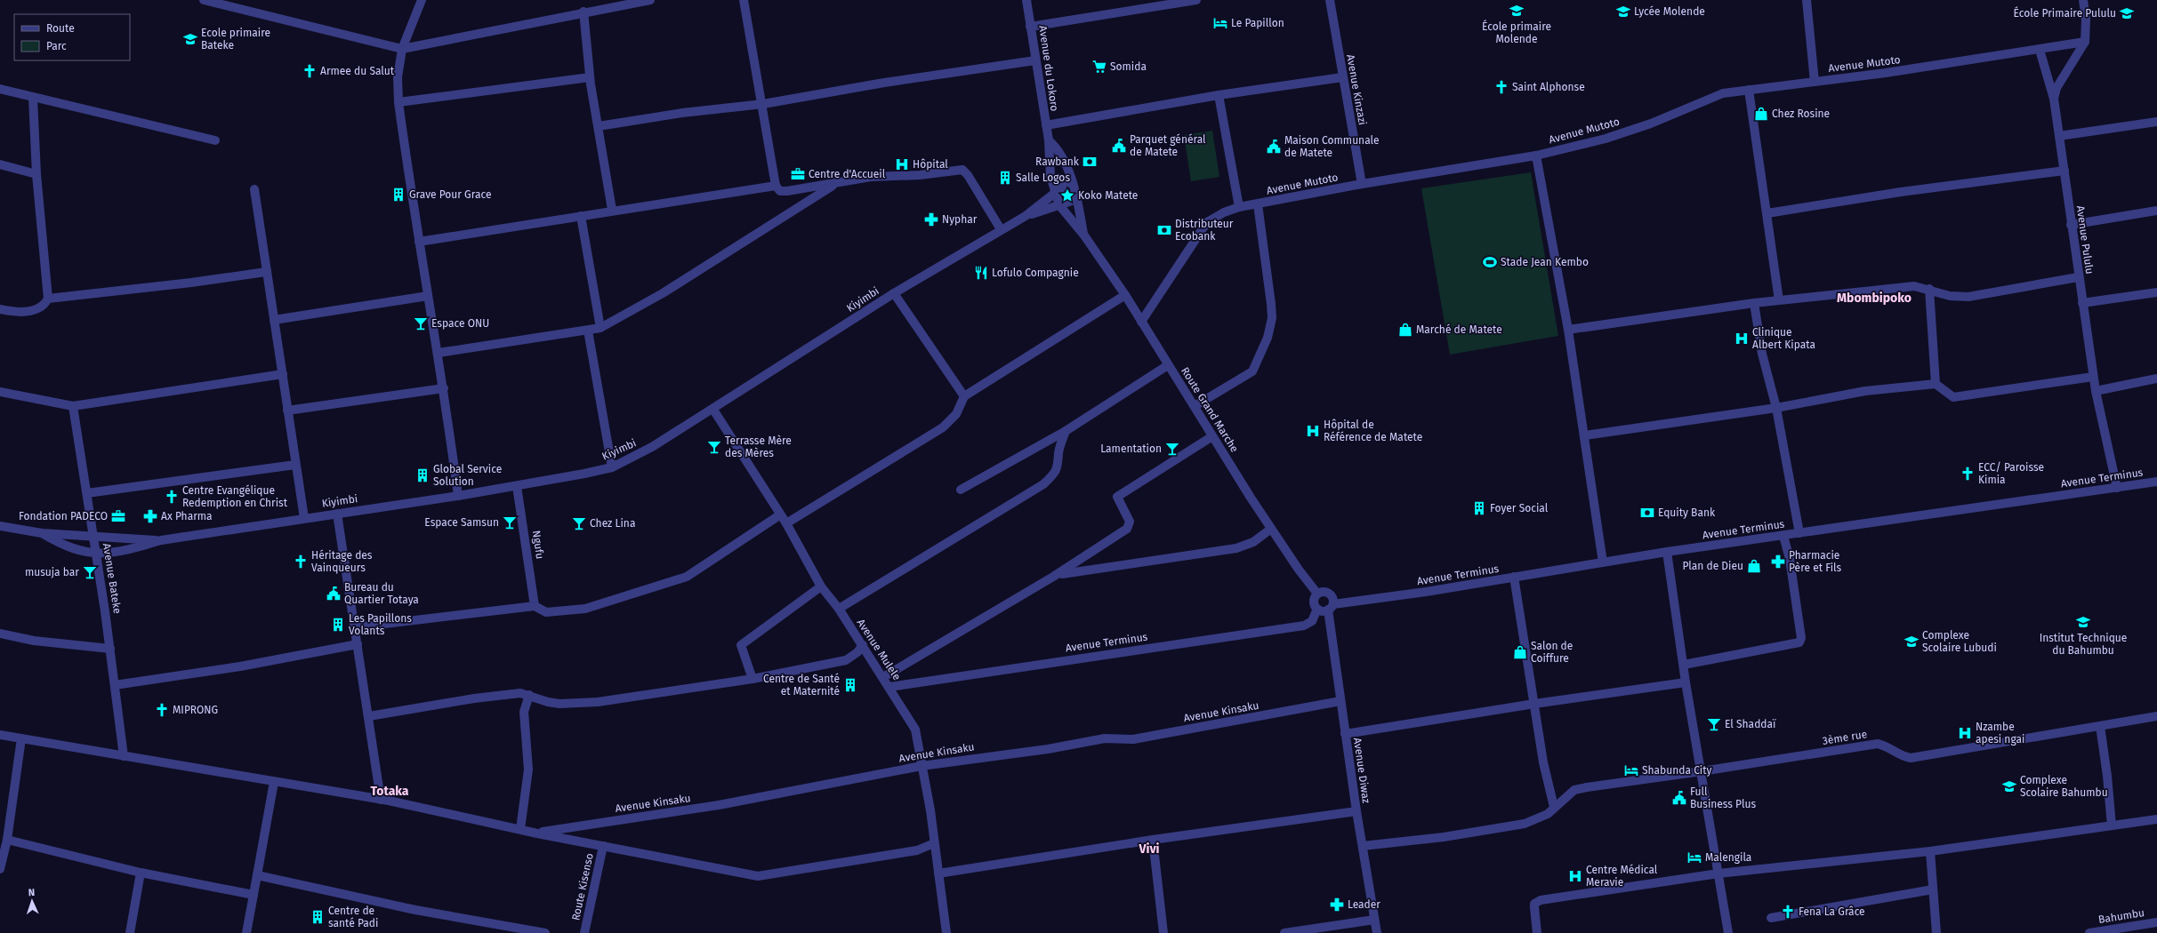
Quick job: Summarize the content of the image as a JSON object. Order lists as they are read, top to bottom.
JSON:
{
  "streets": {
    "street": [
      "Avenue Mutoto",
      "Avenue du Lokoro",
      "Avenue Kinzazi",
      "Avenue Pululu",
      "Kiyimbi",
      "Route Grand Marche",
      "Avenue Terminus",
      "Ngufu",
      "Avenue Bateke",
      "Avenue Mulele",
      "Avenue Kinsaku",
      "3ème rue",
      "Avenue Diwaz",
      "Route Kisenso",
      "Bahumbu"
    ]
  },
  "crossings": [
    ["Avenue Mutoto", "Avenue Kinzazi"],
    ["Avenue Mutoto", "Avenue Pululu"],
    ["Avenue Mutoto", "Route Grand Marche"],
    ["Avenue du Lokoro", "Kiyimbi"],
    ["Avenue du Lokoro", "Route Grand Marche"],
    ["Avenue Pululu", "Avenue Terminus"],
    ["Kiyimbi", "Route Grand Marche"],
    ["Kiyimbi", "Ngufu"],
    ["Kiyimbi", "Avenue Mulele"],
    ["Route Grand Marche", "Avenue Terminus"],
    ["Route Grand Marche", "Avenue Diwaz"],
    ["Avenue Terminus", "Avenue Mulele"],
    ["Avenue Terminus", "Avenue Diwaz"],
    ["Avenue Mulele", "Avenue Kinsaku"],
    ["Avenue Kinsaku", "Avenue Diwaz"],
    ["3ème rue", "Avenue Diwaz"]
  ],
  "districts": ["Mbombipoko", "Totaka", "Vivi"],
  "places": {
    "school or university": [
      "École primaire Molende",
      "Lycée Molende",
      "École Primaire Pululu",
      "Ecole primaire Bateke",
      "Institut Technique du Bahumbu",
      "Complexe Scolaire Lubudi",
      "Complexe Scolaire Bahumbu"
    ],
    "hotel": ["Le Papillon", "Shabunda City", "Malengila"],
    "supermarket": ["Somida"],
    "church": [
      "Armee du Salut",
      "Saint Alphonse",
      "ECC/ Paroisse Kimia",
      "Centre Evangélique Redemption en Christ",
      "Héritage des Vainqueurs",
      "MIPRONG",
      "Fena La Grâce"
    ],
    "shop": [
      "Chez Rosine",
      "Marché de Matete",
      "Plan de Dieu",
      "Salon de Coiffure"
    ],
    "public building": [
      "Parquet général de Matete",
      "Maison Communale de Matete",
      "Bureau du Quartier Totaya",
      "Full Business Plus"
    ],
    "bank": ["Rawbank", "Distributeur Ecobank", "Equity Bank"],
    "hospital": [
      "Hôpital",
      "Clinique Albert Kipata",
      "Hôpital de Référence de Matete",
      "Nzambe apesi ngai",
      "Centre Médical Meravie"
    ],
    "office": ["Centre d'Accueil", "Fondation PADECO"],
    "building": [
      "Salle Logos",
      "Grave Pour Grace",
      "Global Service Solution",
      "Foyer Social",
      "Les Papillons Volants",
      "Centre de Santé et Maternité",
      "Centre de santé Padi"
    ],
    "place": ["Koko Matete"],
    "pharmacy": [
      "Nyphar",
      "Ax Pharma",
      "Pharmacie Père et Fils",
      "Leader"
    ],
    "sports": ["Stade Jean Kembo"],
    "restaurant": ["Lofulo Compagnie"],
    "bar": [
      "Espace ONU",
      "Terrasse Mère des Mères",
      "Lamentation",
      "Espace Samsun",
      "Chez Lina",
      "musuja bar",
      "El Shaddaï"
    ]
  },
  "legend": ["Route", "Parc"],
  "north": "top"
}
